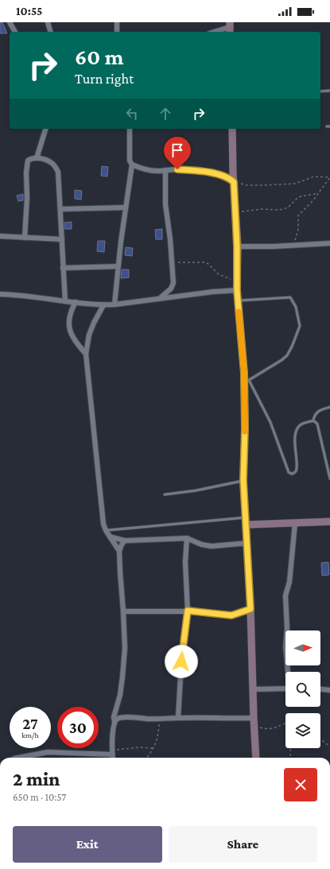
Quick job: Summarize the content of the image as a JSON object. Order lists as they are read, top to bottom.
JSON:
{
  "north": "right",
  "page": {
    "status": "10:55",
    "turn": ["60 m", "Turn right"],
    "speed": "27 km/h",
    "limit": "30",
    "heading": ["2 min", "650 m · 10:57"],
    "buttons": ["Exit", "Share"]
  }
}
